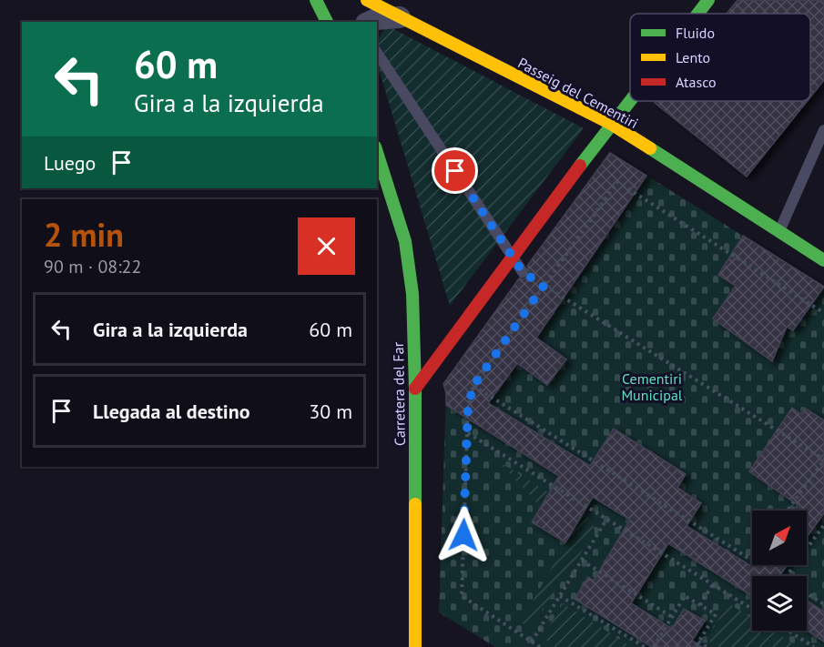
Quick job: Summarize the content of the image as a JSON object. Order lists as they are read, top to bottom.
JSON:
{
  "streets": {
    "street": ["Passeig del Cementiri", "Carretera del Far"]
  },
  "parks": ["Cementiri Municipal"],
  "legend": ["Fluido", "Lento", "Atasco"],
  "north": "top right",
  "page": {
    "turn": ["60 m", "Gira a la izquierda"],
    "then": "Luego",
    "heading": ["2 min", "90 m · 08:22"],
    "list": [
      {
        "name": "Gira a la izquierda",
        "value": "60 m"
      },
      {
        "name": "Llegada al destino",
        "value": "30 m"
      }
    ]
  }
}
